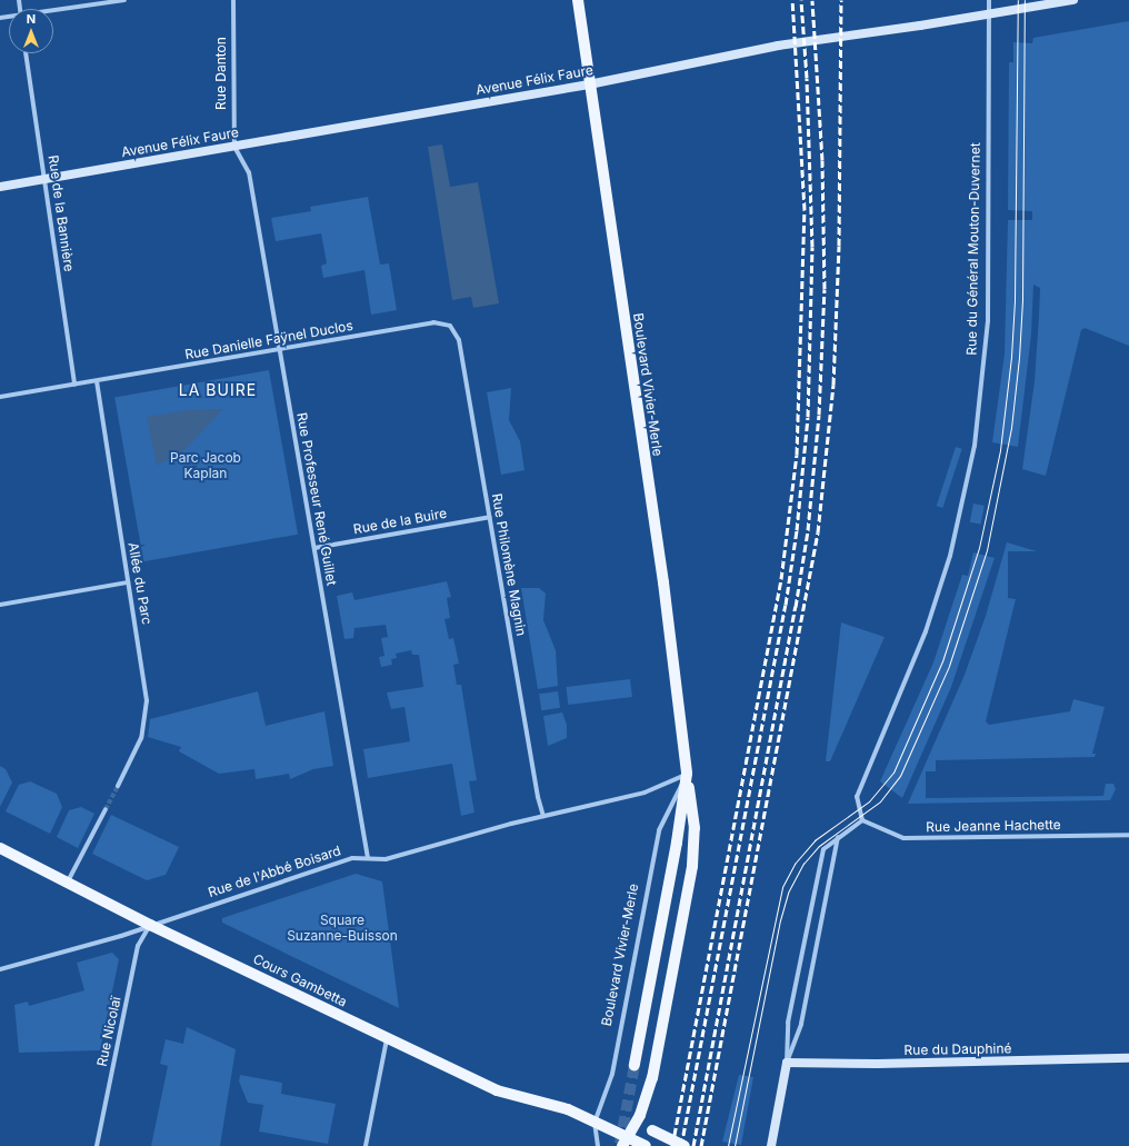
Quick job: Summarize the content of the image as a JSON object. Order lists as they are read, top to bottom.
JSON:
{
  "streets": {
    "main road": [
      "Avenue Félix Faure",
      "Boulevard Vivier-Merle",
      "Cours Gambetta",
      "Rue du Dauphiné"
    ],
    "street": [
      "Rue Danton",
      "Rue de la Bannière",
      "Rue du Général Mouton-Duvernet",
      "Rue Danielle Faÿnel Duclos",
      "Rue Professeur René Guillet",
      "Rue de la Buire",
      "Rue Philomène Magnin",
      "Allée du Parc",
      "Rue Jeanne Hachette",
      "Rue de l'Abbé Boisard",
      "Rue Nicolaï"
    ]
  },
  "crossings": [
    ["Rue Danton", "Avenue Félix Faure"],
    ["Rue Danton", "Rue Professeur René Guillet"],
    ["Avenue Félix Faure", "Rue de la Bannière"],
    ["Avenue Félix Faure", "Rue du Général Mouton-Duvernet"],
    ["Avenue Félix Faure", "Boulevard Vivier-Merle"],
    ["Avenue Félix Faure", "Rue Professeur René Guillet"],
    ["Rue de la Bannière", "Rue Danielle Faÿnel Duclos"],
    ["Rue du Général Mouton-Duvernet", "Rue Jeanne Hachette"],
    ["Rue Danielle Faÿnel Duclos", "Rue Professeur René Guillet"],
    ["Rue Danielle Faÿnel Duclos", "Rue Philomène Magnin"],
    ["Rue Danielle Faÿnel Duclos", "Allée du Parc"],
    ["Boulevard Vivier-Merle", "Rue de l'Abbé Boisard"],
    ["Boulevard Vivier-Merle", "Cours Gambetta"],
    ["Rue Professeur René Guillet", "Rue de la Buire"],
    ["Rue Professeur René Guillet", "Rue de l'Abbé Boisard"],
    ["Rue de la Buire", "Rue Philomène Magnin"],
    ["Rue Philomène Magnin", "Rue de l'Abbé Boisard"],
    ["Rue de l'Abbé Boisard", "Cours Gambetta"],
    ["Rue de l'Abbé Boisard", "Rue Nicolaï"],
    ["Cours Gambetta", "Rue Nicolaï"]
  ],
  "districts": ["LA BUIRE"],
  "parks": ["Parc Jacob Kaplan", "Square Suzanne-Buisson"],
  "north": "top"
}
